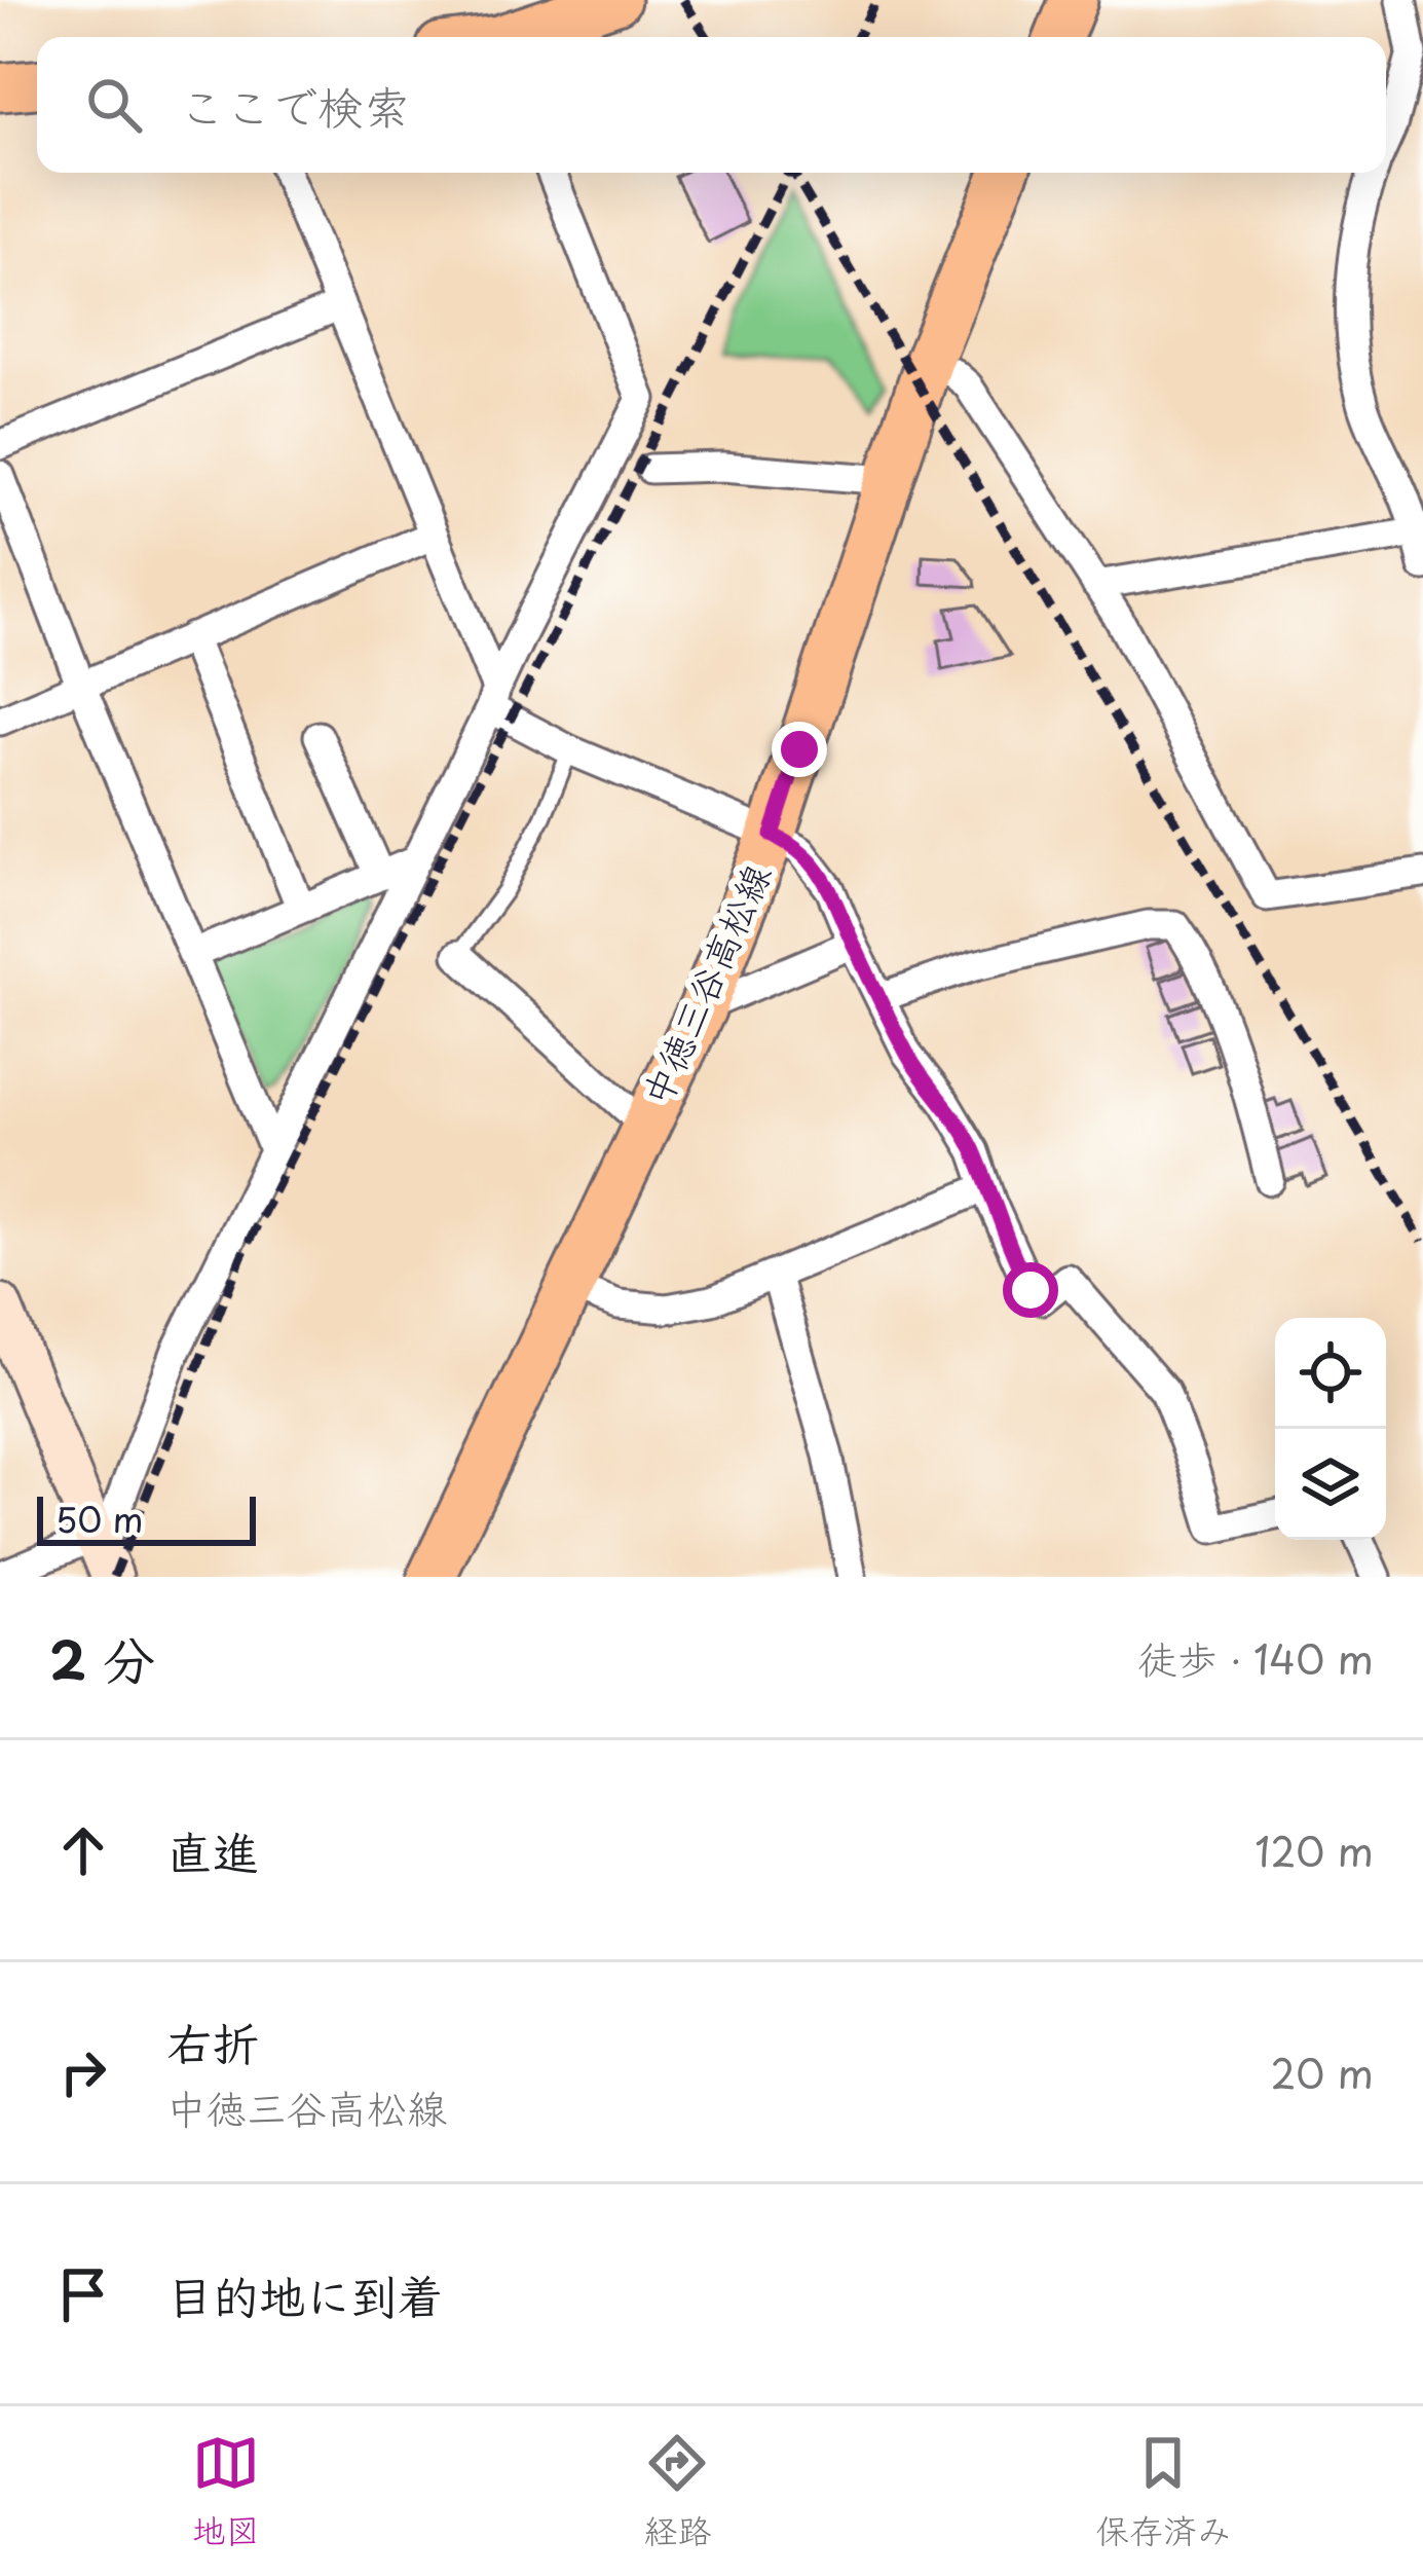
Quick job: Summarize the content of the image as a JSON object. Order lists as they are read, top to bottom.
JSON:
{
  "streets": {
    "main road": ["中徳三谷高松線"]
  },
  "scale_bar": "50 m",
  "page": {
    "search": "ここで検索",
    "scale": "50 m",
    "heading": ["2 分", "徒歩 · 140 m"],
    "list": [
      ["直進", "120 m"],
      ["右折", "中徳三谷高松線", "20 m"],
      "目的地に到着"
    ],
    "nav": ["地図", "経路", "保存済み"]
  }
}
